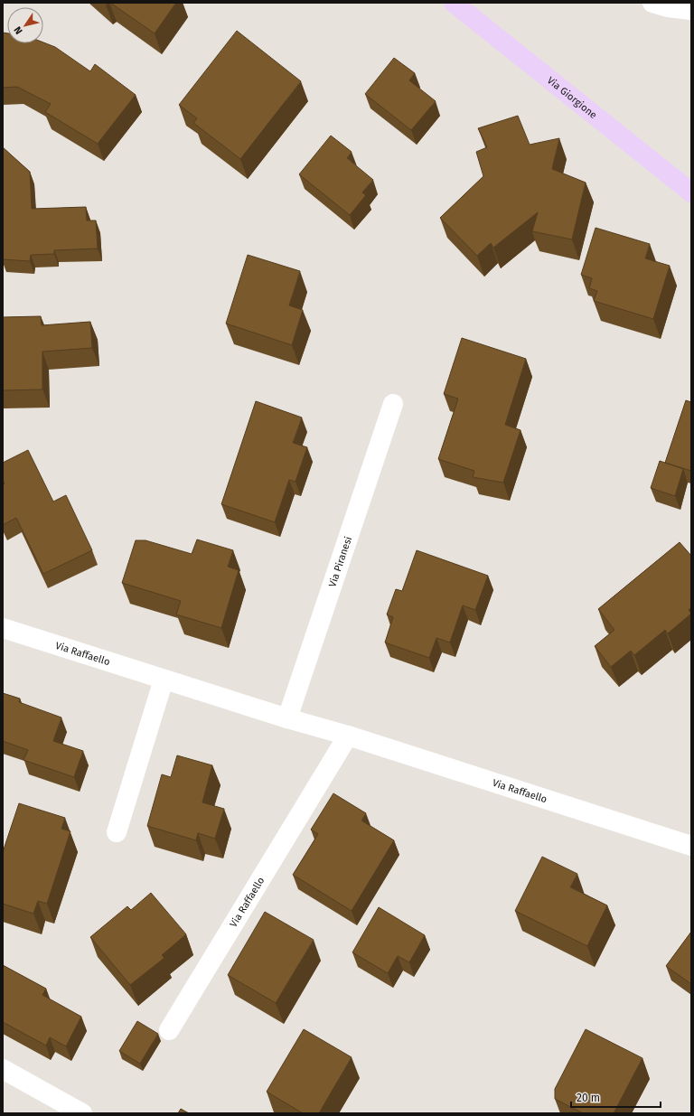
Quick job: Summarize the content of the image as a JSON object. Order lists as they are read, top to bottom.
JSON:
{
  "streets": {
    "main road": ["Via Giorgione"],
    "street": ["Via Piranesi", "Via Raffaello"]
  },
  "crossings": [
    ["Via Piranesi", "Via Raffaello"]
  ],
  "scale_bar": "20 m",
  "north": "bottom left"
}
